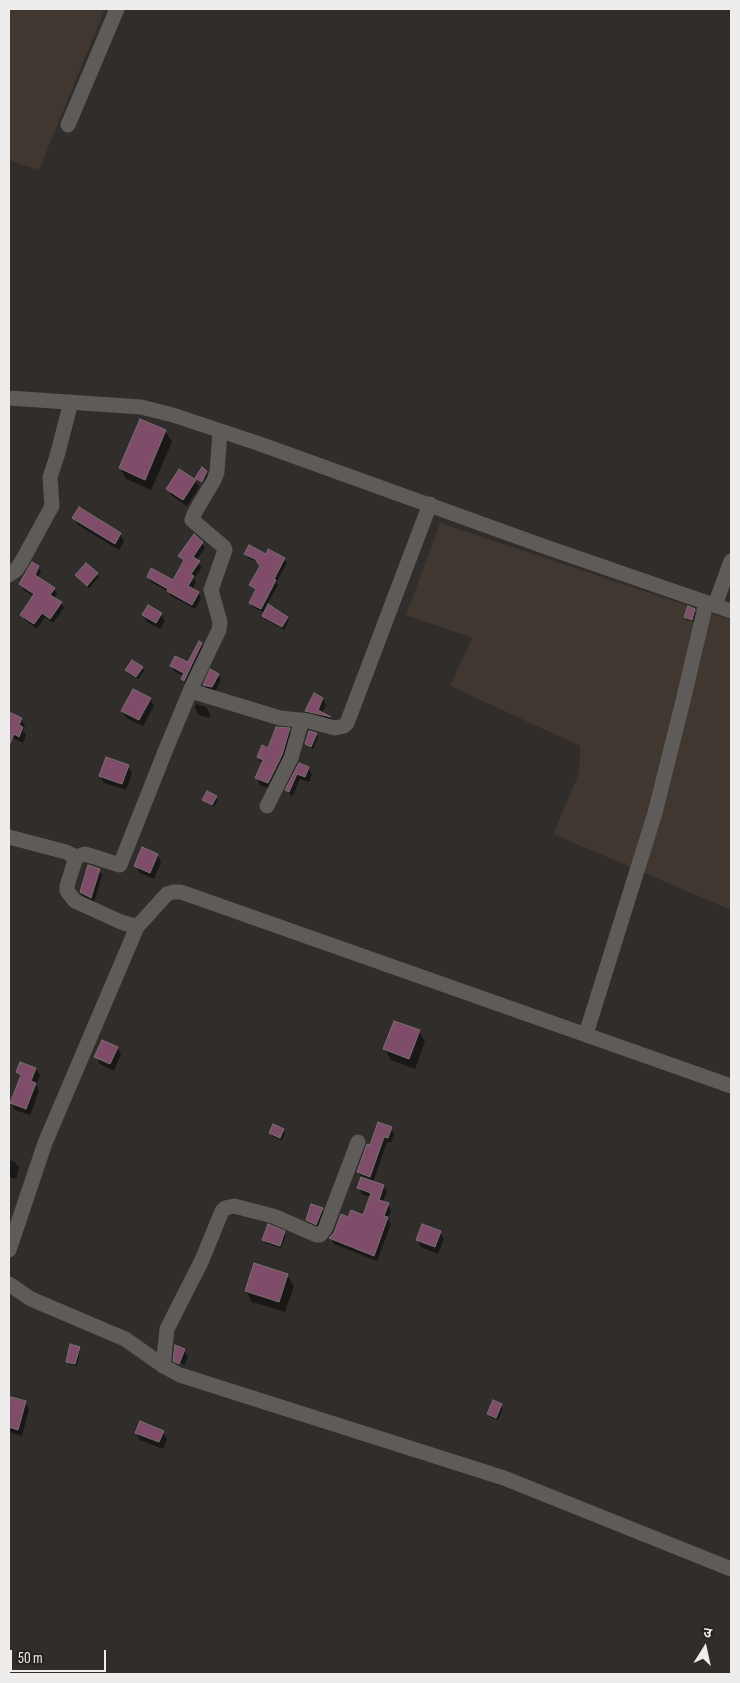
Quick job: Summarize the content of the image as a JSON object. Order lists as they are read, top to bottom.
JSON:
{
  "scale_bar": "50 m",
  "north": "top"
}
